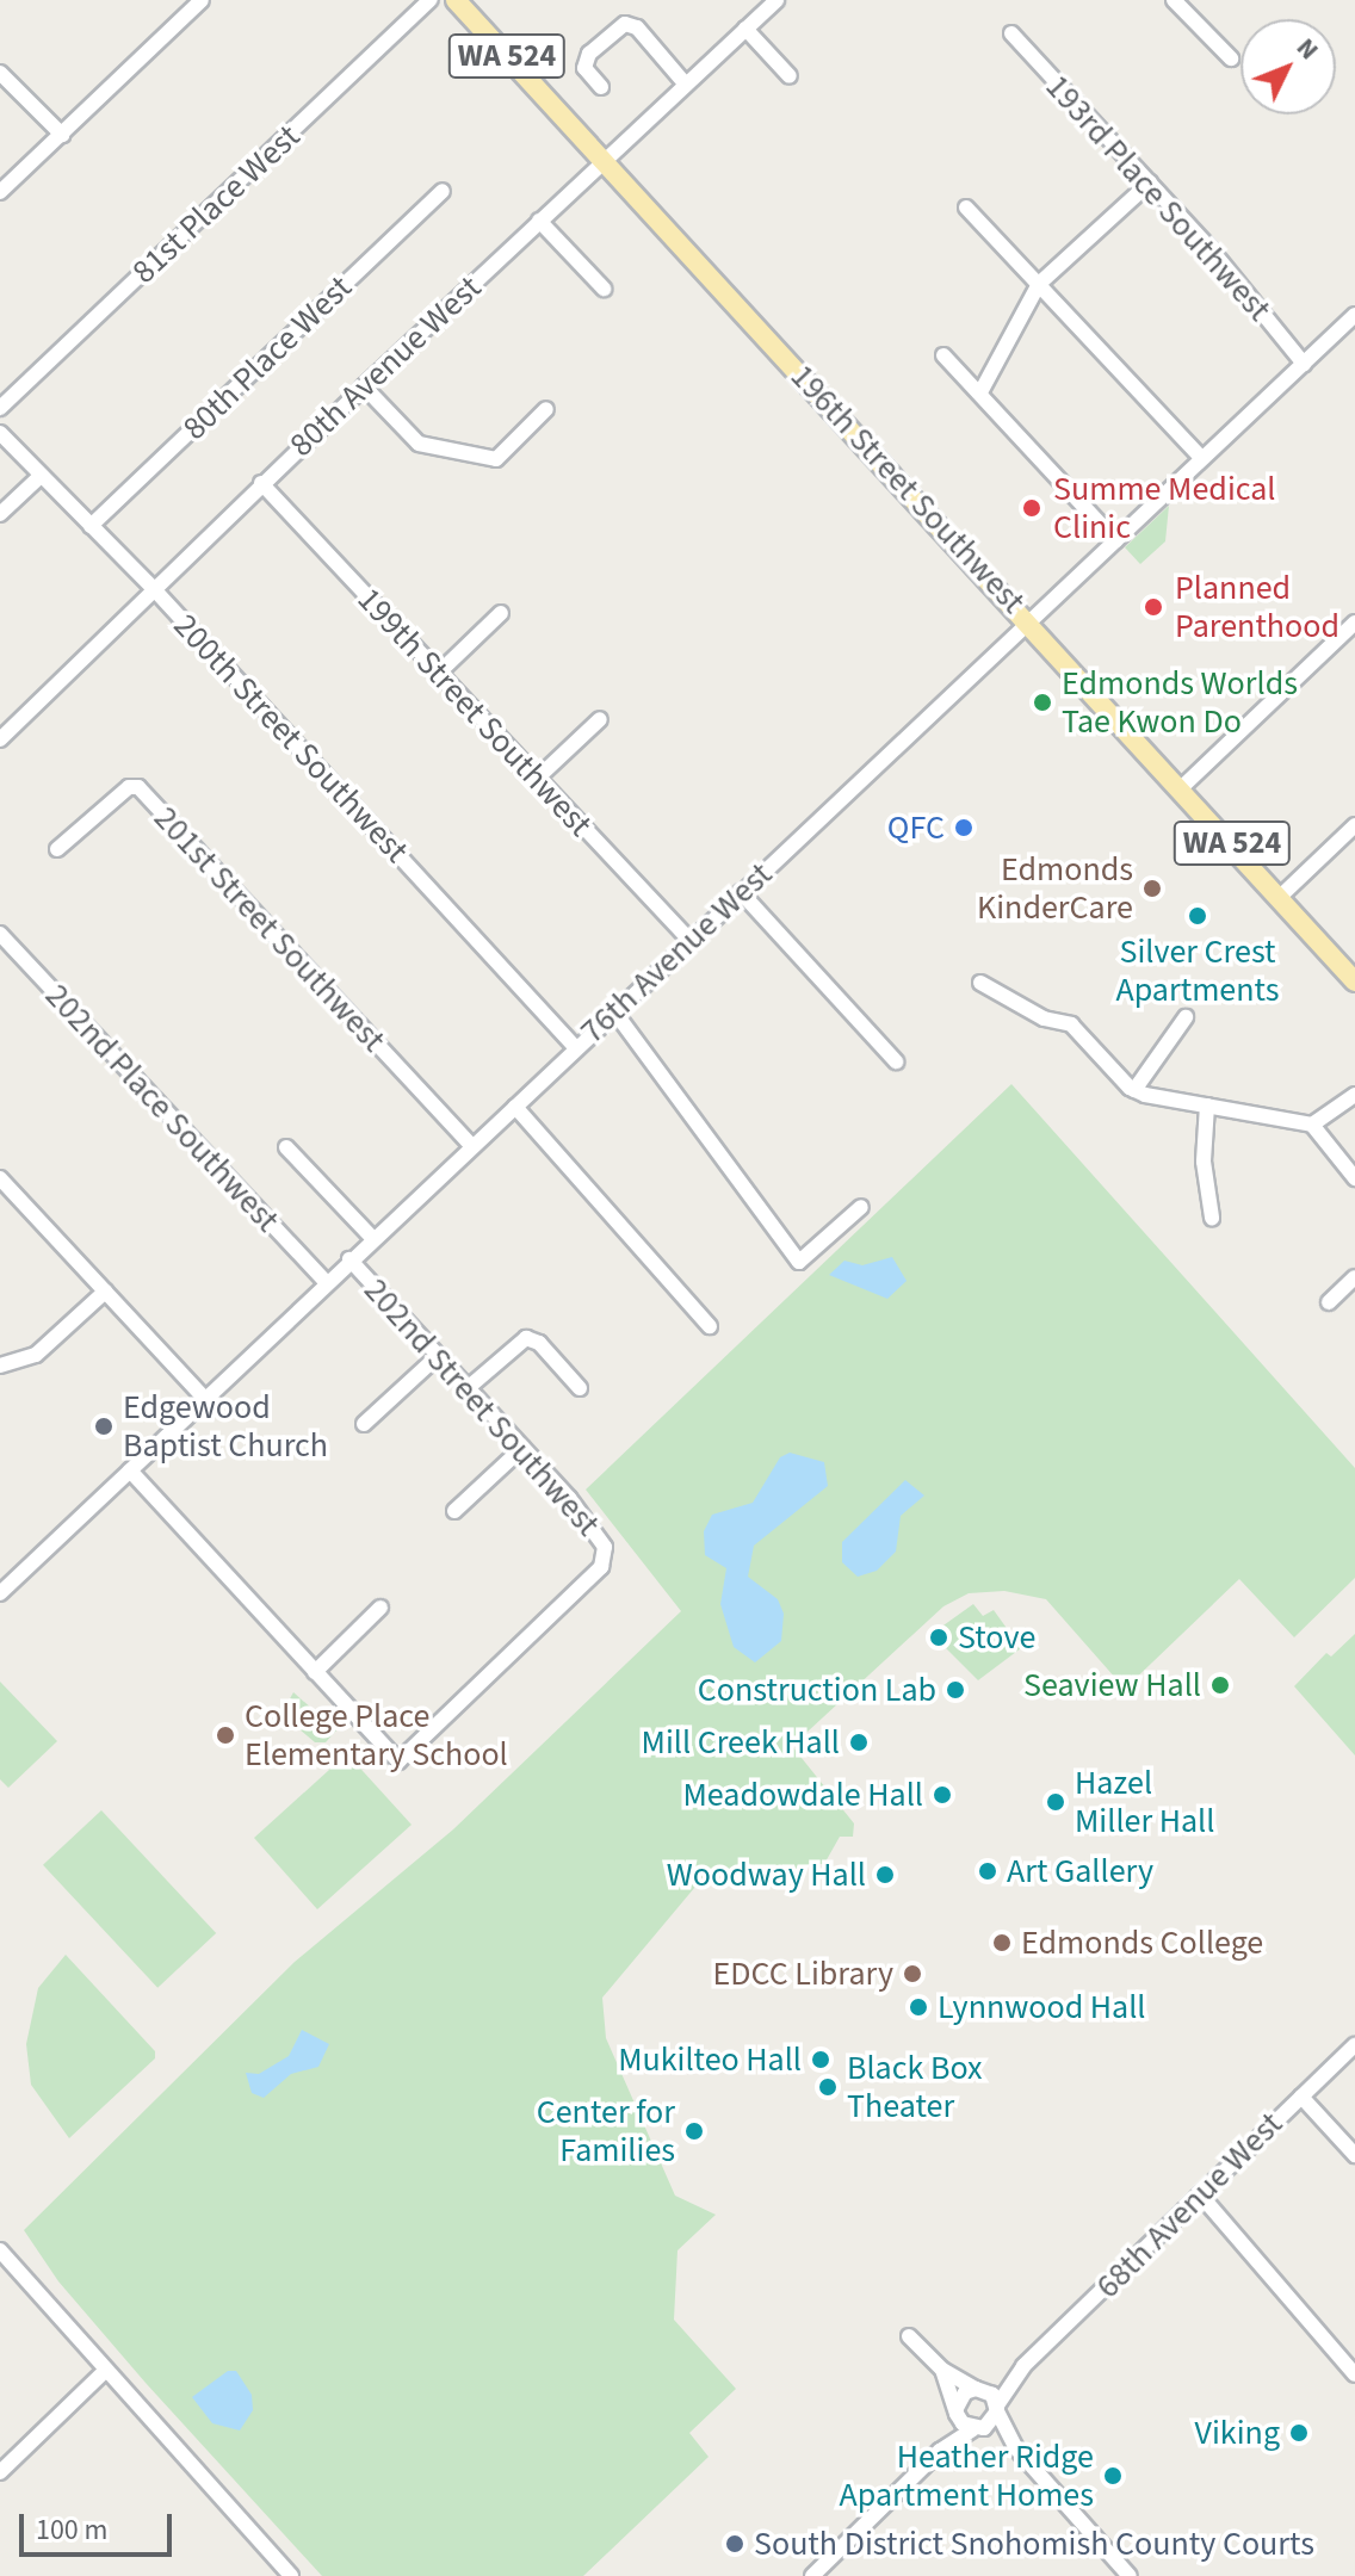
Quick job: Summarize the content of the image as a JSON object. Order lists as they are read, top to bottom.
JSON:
{
  "streets": {
    "main road": ["WA 524", "196th Street Southwest"],
    "street": [
      "193rd Place Southwest",
      "81st Place West",
      "80th Place West",
      "80th Avenue West",
      "199th Street Southwest",
      "200th Street Southwest",
      "201st Street Southwest",
      "76th Avenue West",
      "202nd Place Southwest",
      "202nd Street Southwest",
      "68th Avenue West"
    ]
  },
  "crossings": [
    ["193rd Place Southwest", "76th Avenue West"],
    ["80th Place West", "200th Street Southwest"],
    ["80th Avenue West", "196th Street Southwest"],
    ["80th Avenue West", "199th Street Southwest"],
    ["80th Avenue West", "200th Street Southwest"],
    ["196th Street Southwest", "76th Avenue West"],
    ["199th Street Southwest", "76th Avenue West"],
    ["200th Street Southwest", "76th Avenue West"],
    ["201st Street Southwest", "76th Avenue West"],
    ["76th Avenue West", "202nd Place Southwest"],
    ["76th Avenue West", "202nd Street Southwest"]
  ],
  "places": [
    "Summe Medical Clinic",
    "Planned Parenthood",
    "Edmonds Worlds Tae Kwon Do",
    "QFC",
    "Edmonds KinderCare",
    "Silver Crest Apartments",
    "Edgewood Baptist Church",
    "Stove",
    "Seaview Hall",
    "Construction Lab",
    "College Place Elementary School",
    "Mill Creek Hall",
    "Meadowdale Hall",
    "Hazel Miller Hall",
    "Art Gallery",
    "Woodway Hall",
    "Edmonds College",
    "EDCC Library",
    "Lynnwood Hall",
    "Mukilteo Hall",
    "Black Box Theater",
    "Center for Families",
    "Viking",
    "Heather Ridge Apartment Homes",
    "South District Snohomish County Courts"
  ],
  "scale_bar": "100 m",
  "north": "top right"
}
